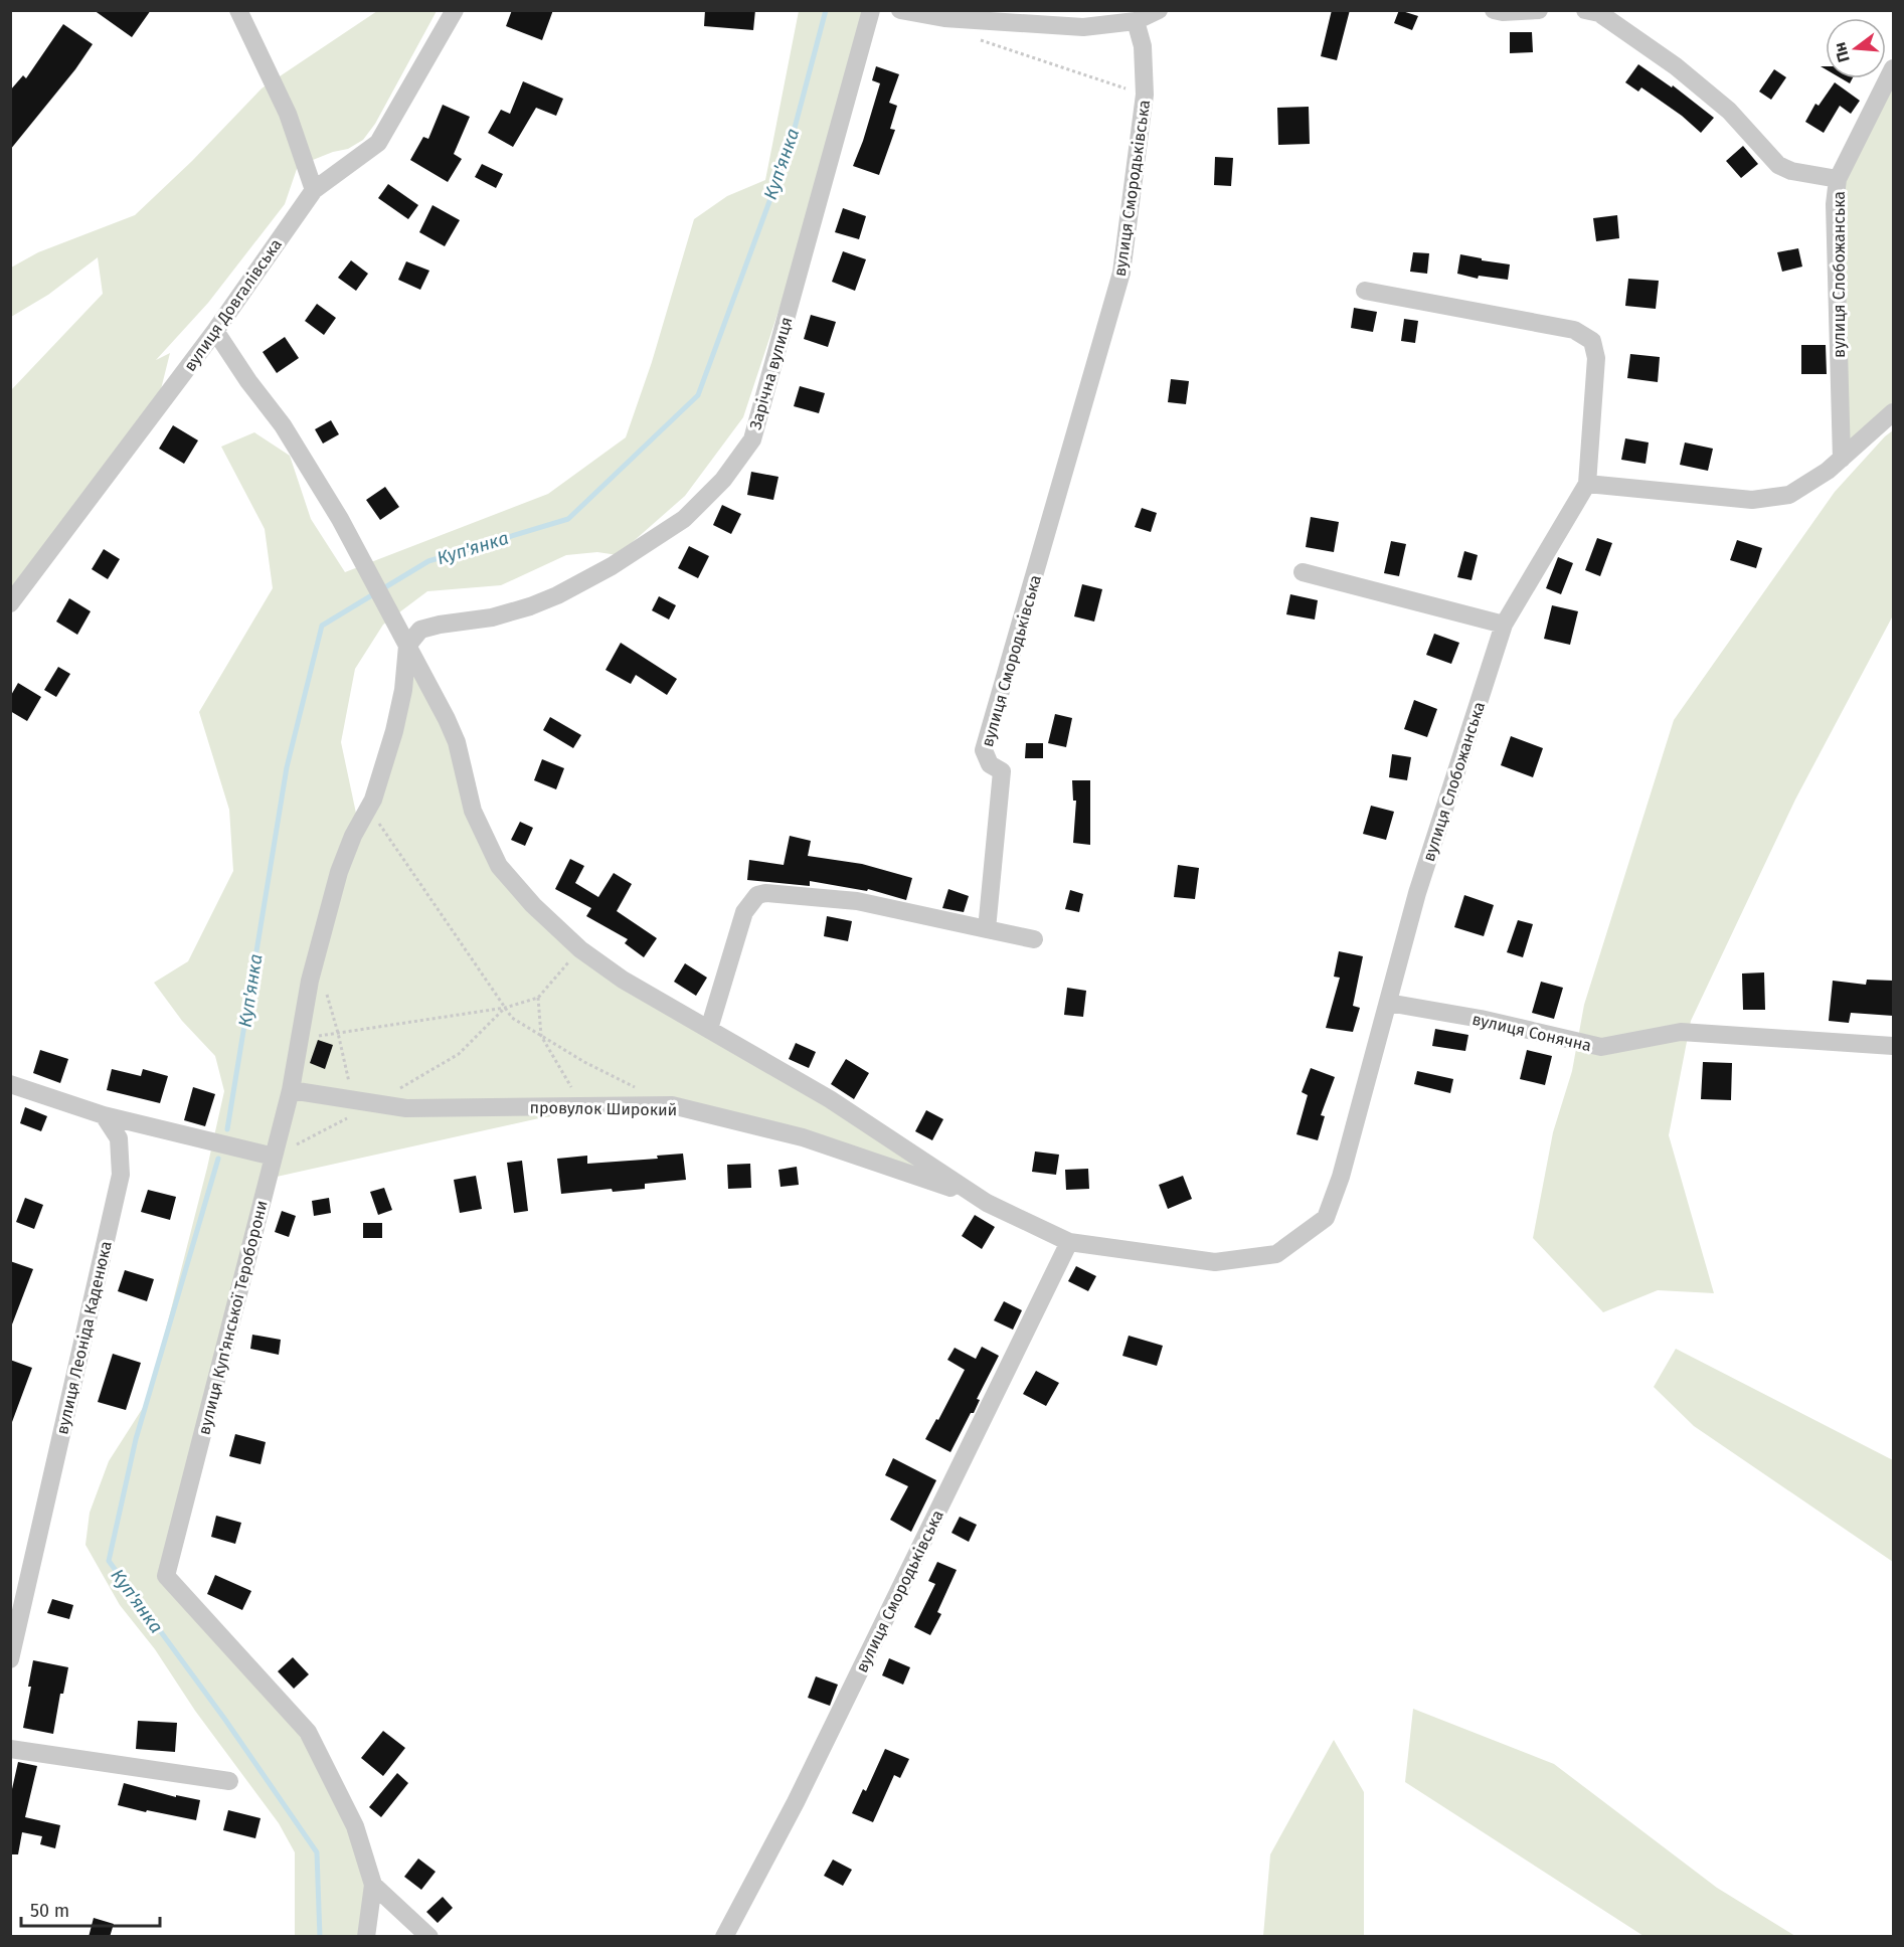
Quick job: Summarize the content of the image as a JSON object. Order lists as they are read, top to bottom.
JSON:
{
  "streets": {
    "street": [
      "вулиця Смородьківська",
      "вулиця Слобожанська",
      "вулиця Довгалівська",
      "Зарічна вулиця",
      "вулиця Сонячна",
      "провулок Широкий",
      "вулиця Куп'янської Тероборони",
      "вулиця Леоніда Каденюка"
    ]
  },
  "crossings": [
    ["вулиця Смородьківська", "вулиця Слобожанська"],
    ["вулиця Слобожанська", "вулиця Сонячна"],
    ["Зарічна вулиця", "вулиця Куп'янської Тероборони"],
    ["провулок Широкий", "вулиця Куп'янської Тероборони"]
  ],
  "water": ["Куп'янка"],
  "scale_bar": "50 m",
  "north": "left"
}
